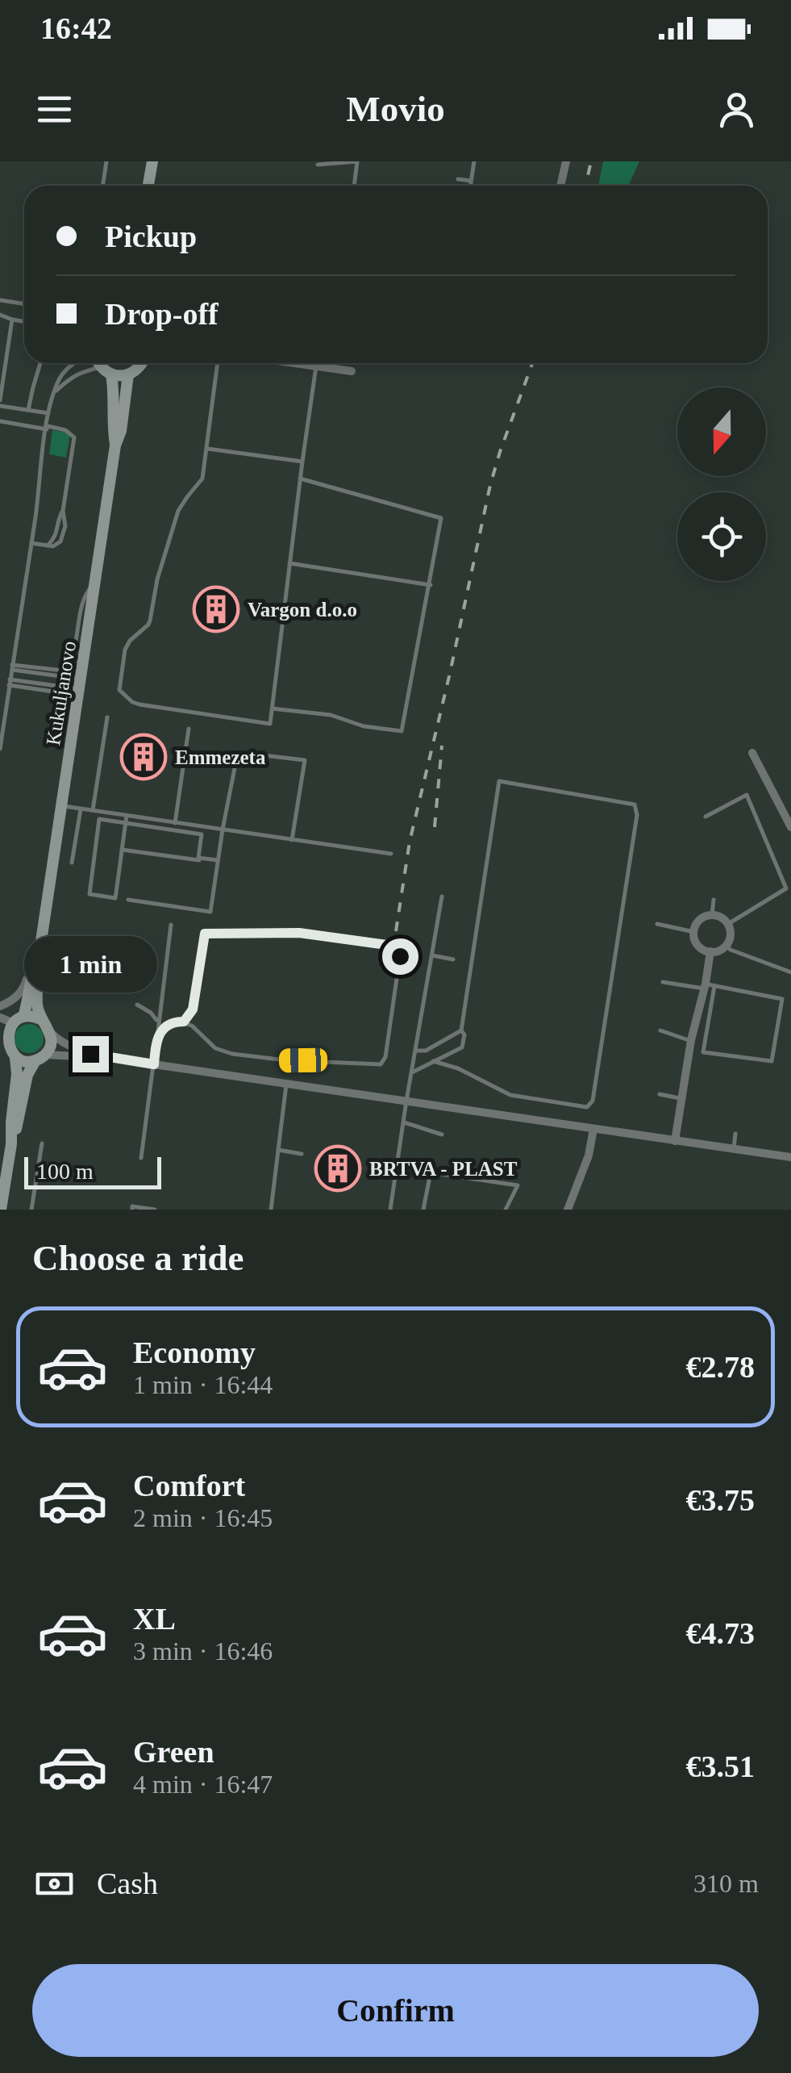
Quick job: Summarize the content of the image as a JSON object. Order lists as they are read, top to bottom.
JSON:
{
  "streets": {
    "main road": ["Kukuljanovo"]
  },
  "places": {
    "building": ["Vargon d.o.o", "Emmezeta", "BRTVA - PLAST"]
  },
  "scale_bar": "100 m",
  "north": "bottom",
  "page": {
    "status": "16:42",
    "header": "Movio",
    "banner": ["Pickup", "Drop-off"],
    "bubble": "1 min",
    "scale": "100 m",
    "heading": "Choose a ride",
    "list": [
      {
        "name": "Economy",
        "note": "1 min · 16:44",
        "value": "€2.78"
      },
      {
        "name": "Comfort",
        "note": "2 min · 16:45",
        "value": "€3.75"
      },
      {
        "name": "XL",
        "note": "3 min · 16:46",
        "value": "€4.73"
      },
      {
        "name": "Green",
        "note": "4 min · 16:47",
        "value": "€3.51"
      }
    ],
    "pay": ["Cash", "310 m"],
    "buttons": "Confirm"
  }
}
